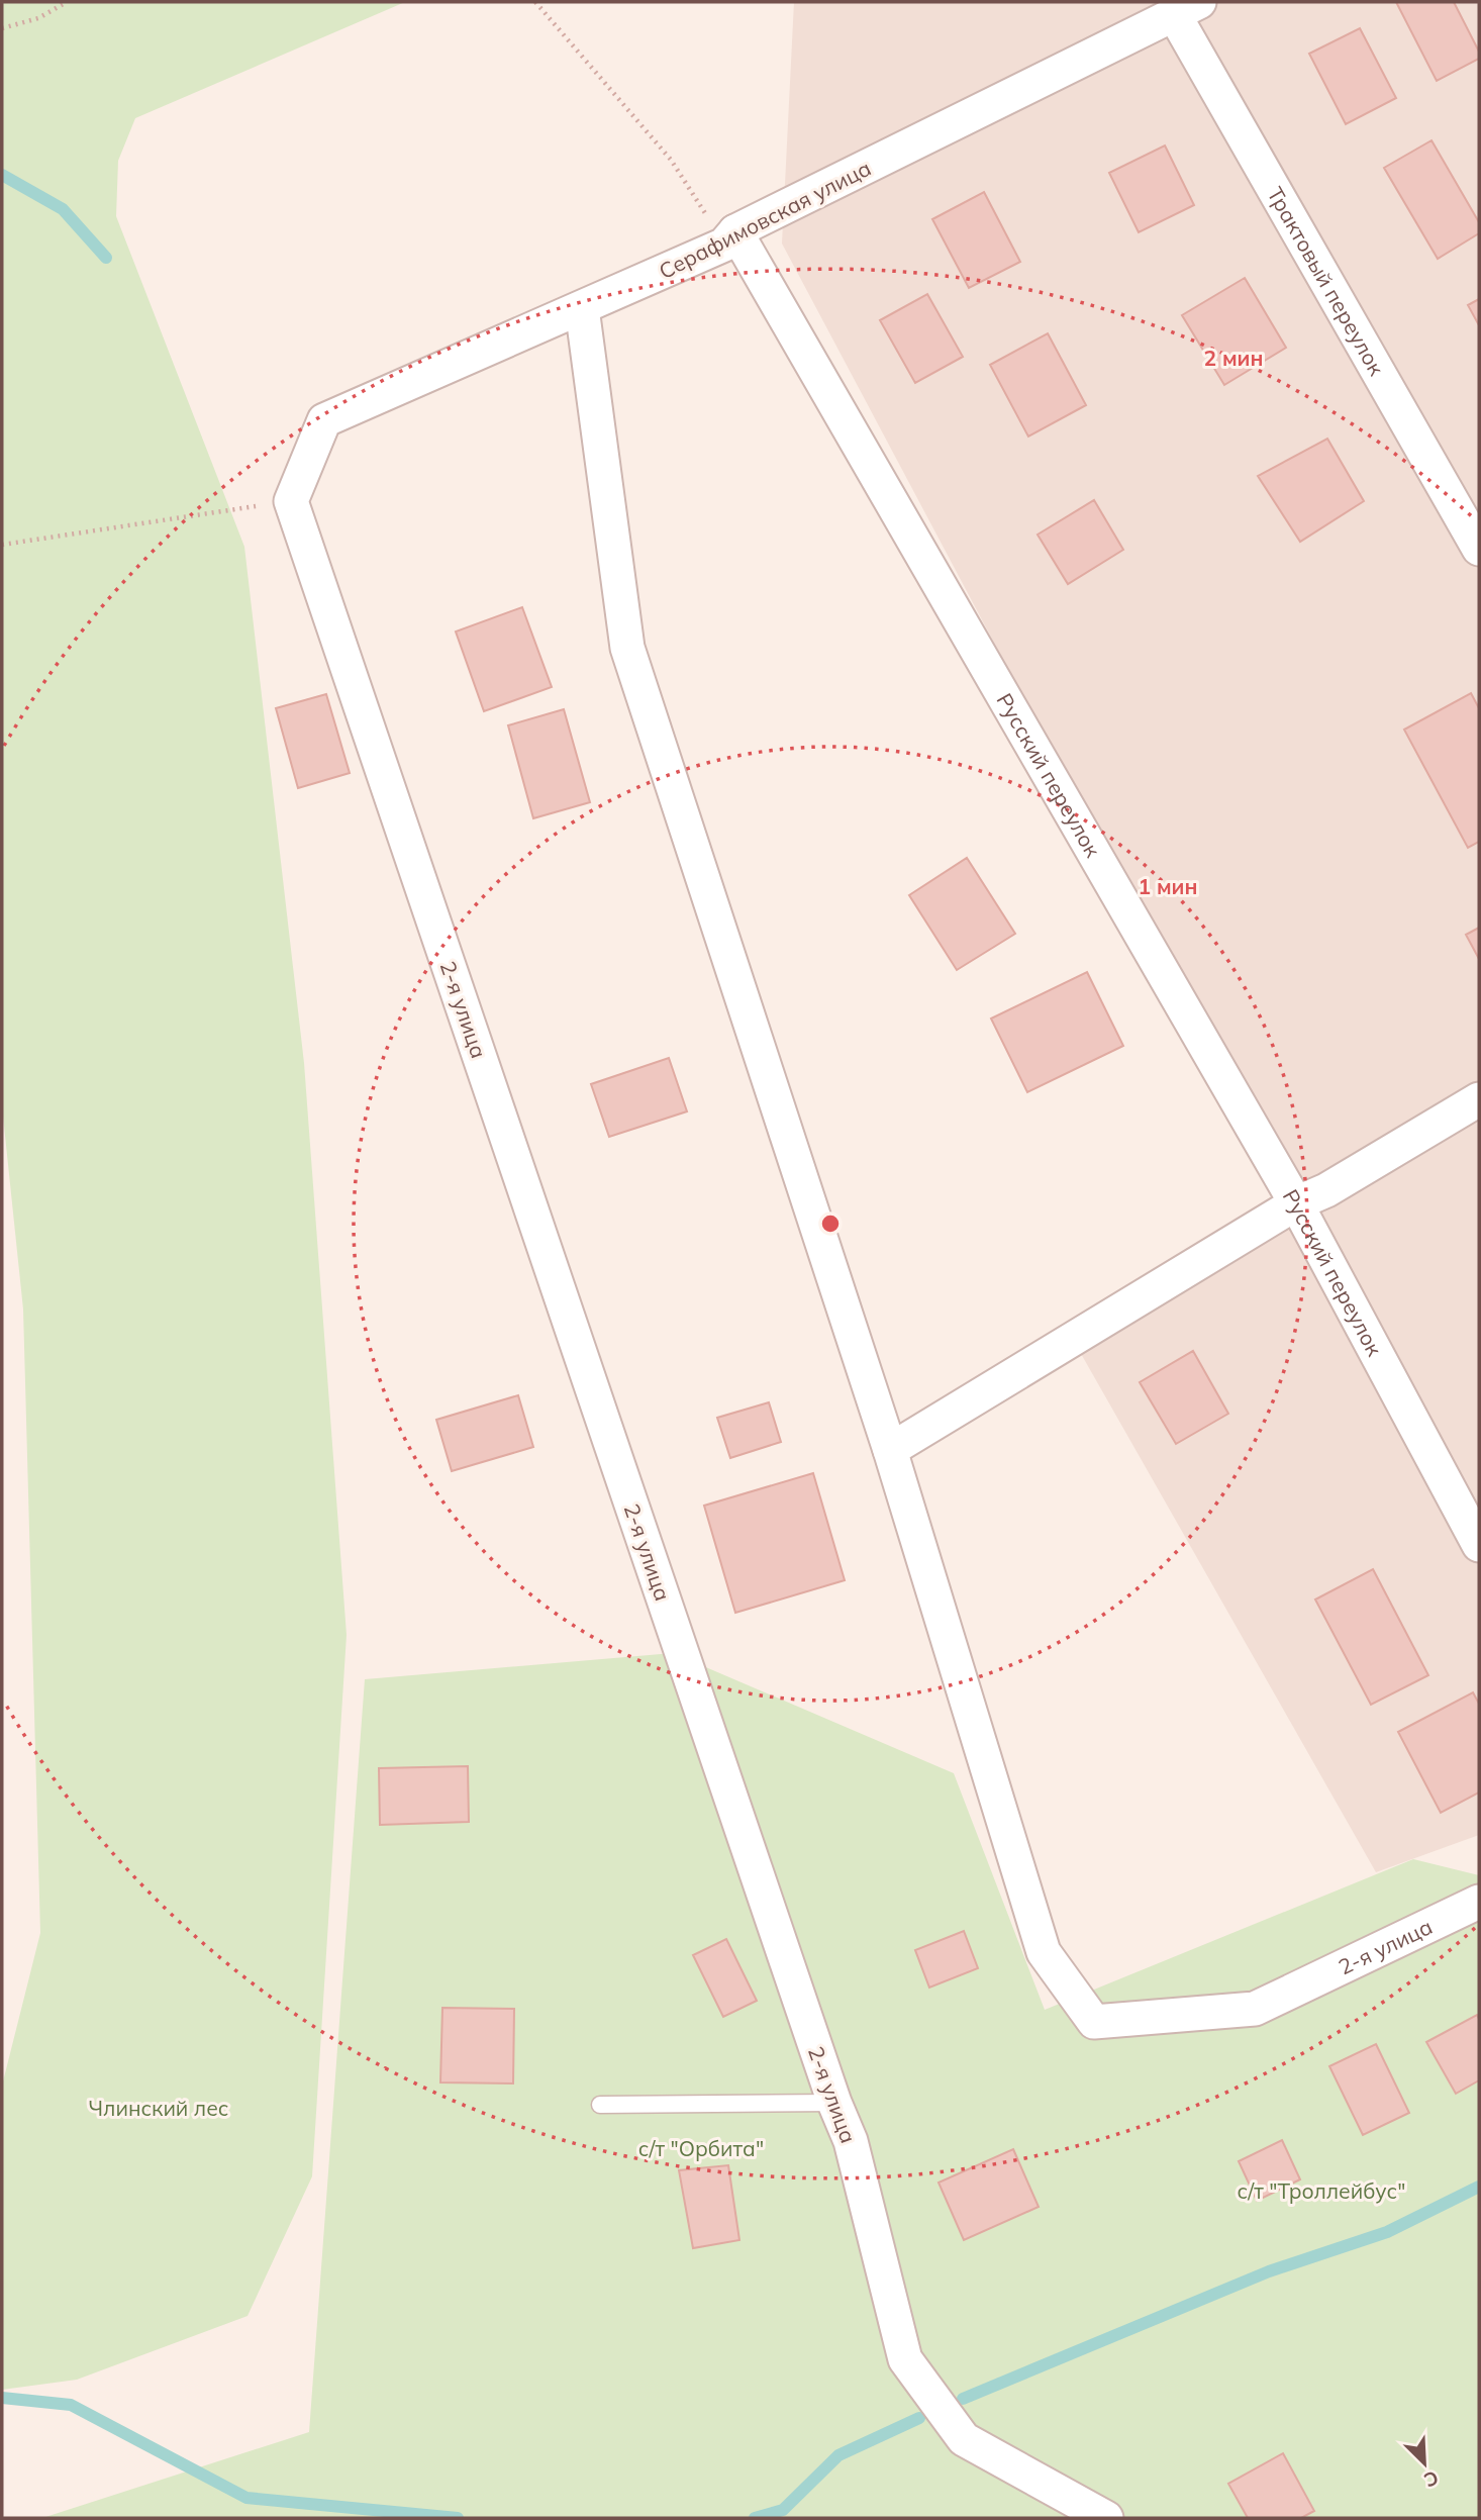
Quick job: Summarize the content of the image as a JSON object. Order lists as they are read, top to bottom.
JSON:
{
  "streets": {
    "street": [
      "Серафимовская улица",
      "Трактовый переулок",
      "Русский переулок",
      "2-я улица"
    ]
  },
  "crossings": [
    ["Серафимовская улица", "Трактовый переулок"],
    ["Серафимовская улица", "Русский переулок"],
    ["Серафимовская улица", "2-я улица"]
  ],
  "parks": ["Члинский лес", "с/т \"Орбита\"", "с/т \"Троллейбус\""],
  "north": "bottom right",
  "rings": ["2 мин", "1 мин"]
}
